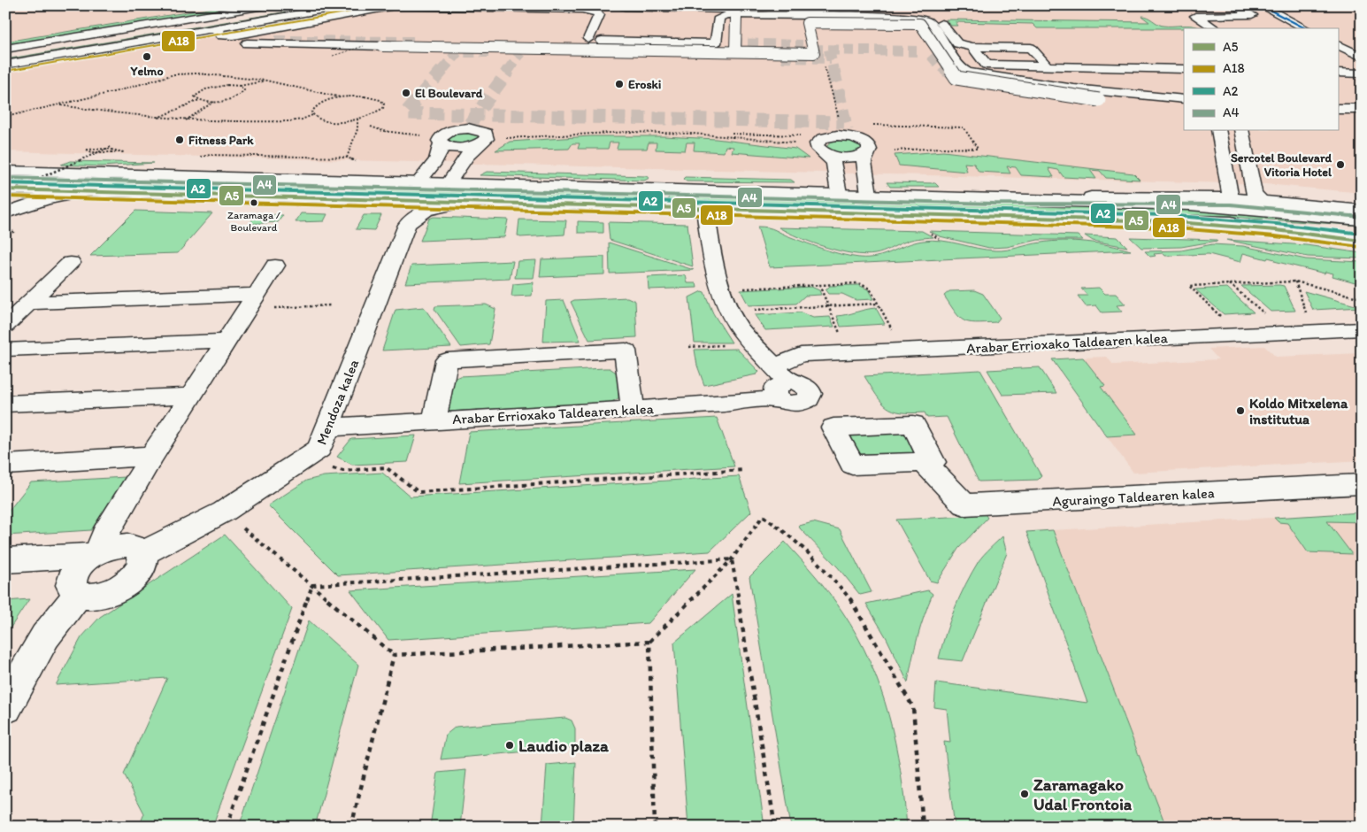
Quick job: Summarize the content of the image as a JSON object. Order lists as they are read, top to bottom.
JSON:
{
  "streets": {
    "main road": ["Arabar Errioxako Taldearen kalea", "Mendoza kalea", "Aguraingo Taldearen kalea"]
  },
  "crossings": [
    ["Arabar Errioxako Taldearen kalea", "Mendoza kalea"]
  ],
  "places": [
    "Yelmo",
    "Eroski",
    "El Boulevard",
    "Fitness Park",
    "Sercotel Boulevard Vitoria Hotel",
    "Zaramaga / Boulevard",
    "Koldo Mitxelena institutua",
    "Laudio plaza",
    "Zaramagako Udal Frontoia"
  ],
  "lines": [
    "transit line A18",
    "transit line A4",
    "transit line A2",
    "transit line A5"
  ],
  "legend": [
    "A5",
    "A18",
    "A2",
    "A4"
  ]
}
